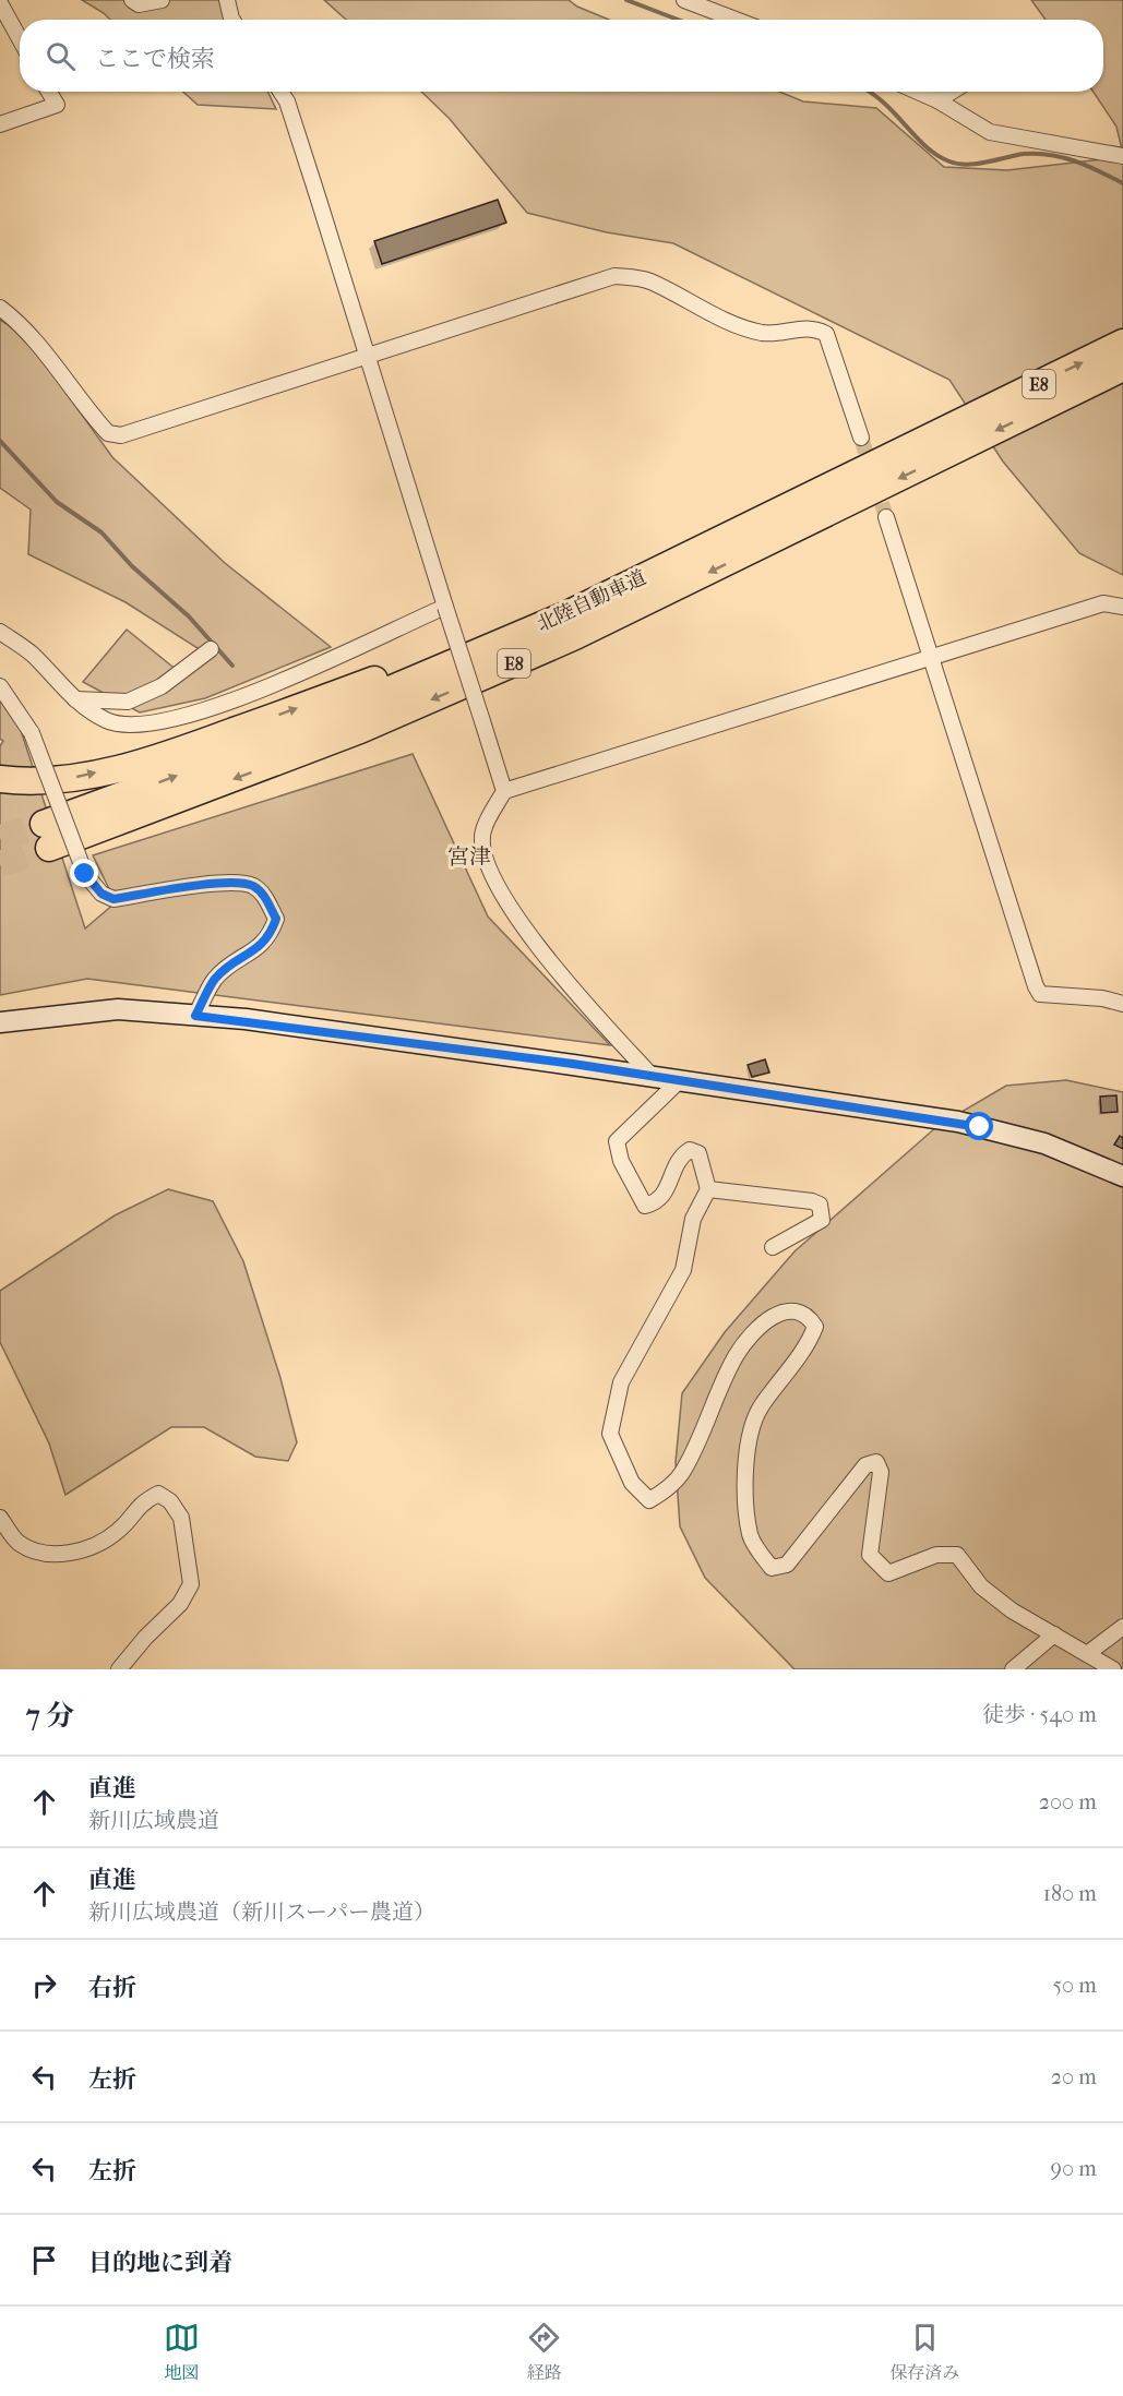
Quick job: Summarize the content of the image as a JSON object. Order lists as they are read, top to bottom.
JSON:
{
  "streets": {
    "highway": ["E8", "北陸自動車道"]
  },
  "districts": ["宮津"],
  "page": {
    "search": "ここで検索",
    "heading": ["7 分", "徒歩 · 540 m"],
    "list": [
      ["直進", "新川広域農道", "200 m"],
      ["直進", "新川広域農道（新川スーパー農道）", "180 m"],
      ["右折", "50 m"],
      ["左折", "20 m"],
      ["左折", "90 m"],
      "目的地に到着"
    ],
    "nav": ["地図", "経路", "保存済み"]
  }
}
